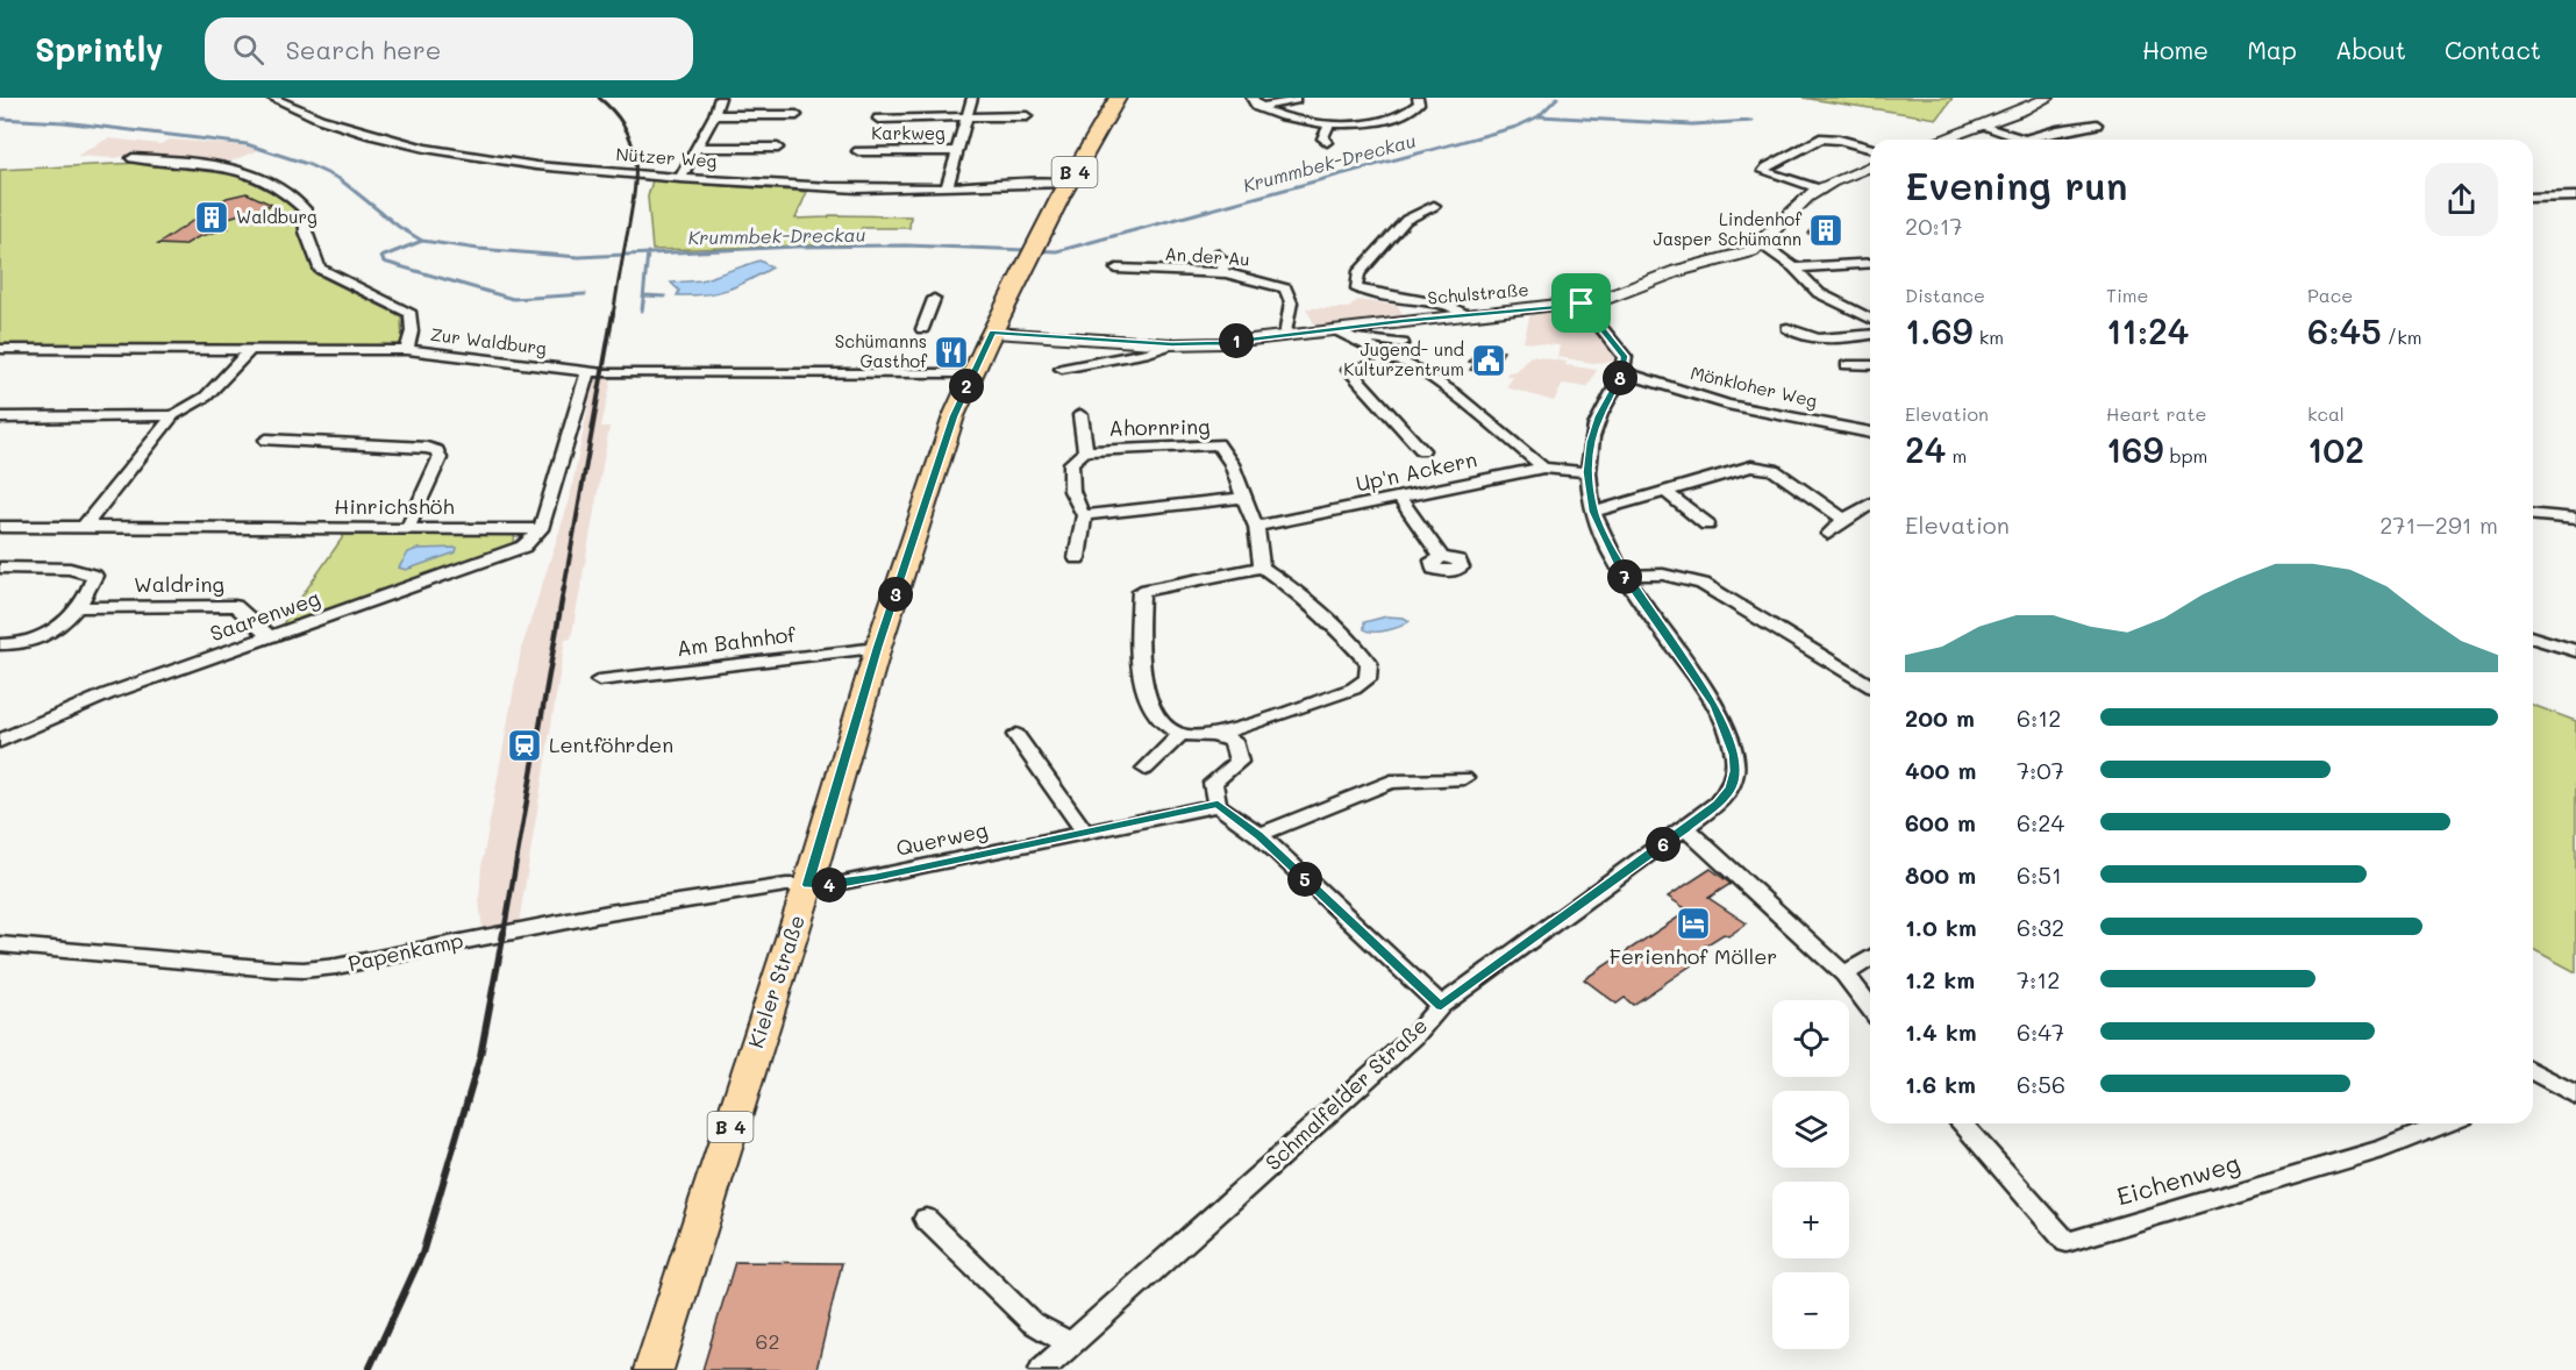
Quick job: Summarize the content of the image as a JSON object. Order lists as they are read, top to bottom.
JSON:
{
  "streets": {
    "main road": ["B 4", "Kieler Straße"],
    "street": [
      "Karkweg",
      "Nützer Weg",
      "An der Au",
      "Schulstraße",
      "Zur Waldburg",
      "Mönkloher Weg",
      "Ahornring",
      "Up'n Ackern",
      "Hinrichshöh",
      "Waldring",
      "Saarenweg",
      "Am Bahnhof",
      "Querweg",
      "Papenkamp",
      "Schmalfelder Straße",
      "Eichenweg"
    ]
  },
  "crossings": [
    ["Karkweg", "Nützer Weg"],
    ["Nützer Weg", "Kieler Straße"],
    ["An der Au", "Schulstraße"],
    ["Schulstraße", "Kieler Straße"],
    ["Zur Waldburg", "Kieler Straße"],
    ["Mönkloher Weg", "Schmalfelder Straße"],
    ["Ahornring", "Up'n Ackern"],
    ["Up'n Ackern", "Schmalfelder Straße"],
    ["Hinrichshöh", "Saarenweg"],
    ["Waldring", "Saarenweg"],
    ["Am Bahnhof", "Kieler Straße"],
    ["Querweg", "Papenkamp"],
    ["Querweg", "Kieler Straße"],
    ["Papenkamp", "Kieler Straße"]
  ],
  "water": ["Krummbek-Dreckau"],
  "places": {
    "building": ["Waldburg", "Lindenhof Jasper Schümann"],
    "restaurant": ["Schümanns Gasthof"],
    "public building": ["Jugend- und Kulturzentrum"],
    "station": ["Lentföhrden"],
    "hotel": ["Ferienhof Möller"]
  },
  "house_numbers": ["62"],
  "page": {
    "header": "Sprintly",
    "search": "Search here",
    "nav": [
      "Home",
      "Map",
      "About",
      "Contact"
    ],
    "heading": ["Evening run", "20:17"],
    "stats": [
      ["Distance", "1.69 km"],
      ["Time", "11:24"],
      ["Pace", "6:45 /km"],
      ["Elevation", "24 m"],
      ["Heart rate", "169 bpm"],
      ["kcal", "102"]
    ],
    "pins": [
      "1",
      "8",
      "2",
      "7",
      "3",
      "6",
      "5",
      "4"
    ],
    "chart": ["Elevation", "271–291 m"],
    "list": [
      {
        "name": "200 m",
        "note": "6:12"
      },
      {
        "name": "400 m",
        "note": "7:07"
      },
      {
        "name": "600 m",
        "note": "6:24"
      },
      {
        "name": "800 m",
        "note": "6:51"
      },
      {
        "name": "1.0 km",
        "note": "6:32"
      },
      {
        "name": "1.2 km",
        "note": "7:12"
      },
      {
        "name": "1.4 km",
        "note": "6:47"
      },
      {
        "name": "1.6 km",
        "note": "6:56"
      }
    ],
    "map_buttons": ["+", "−"]
  }
}
